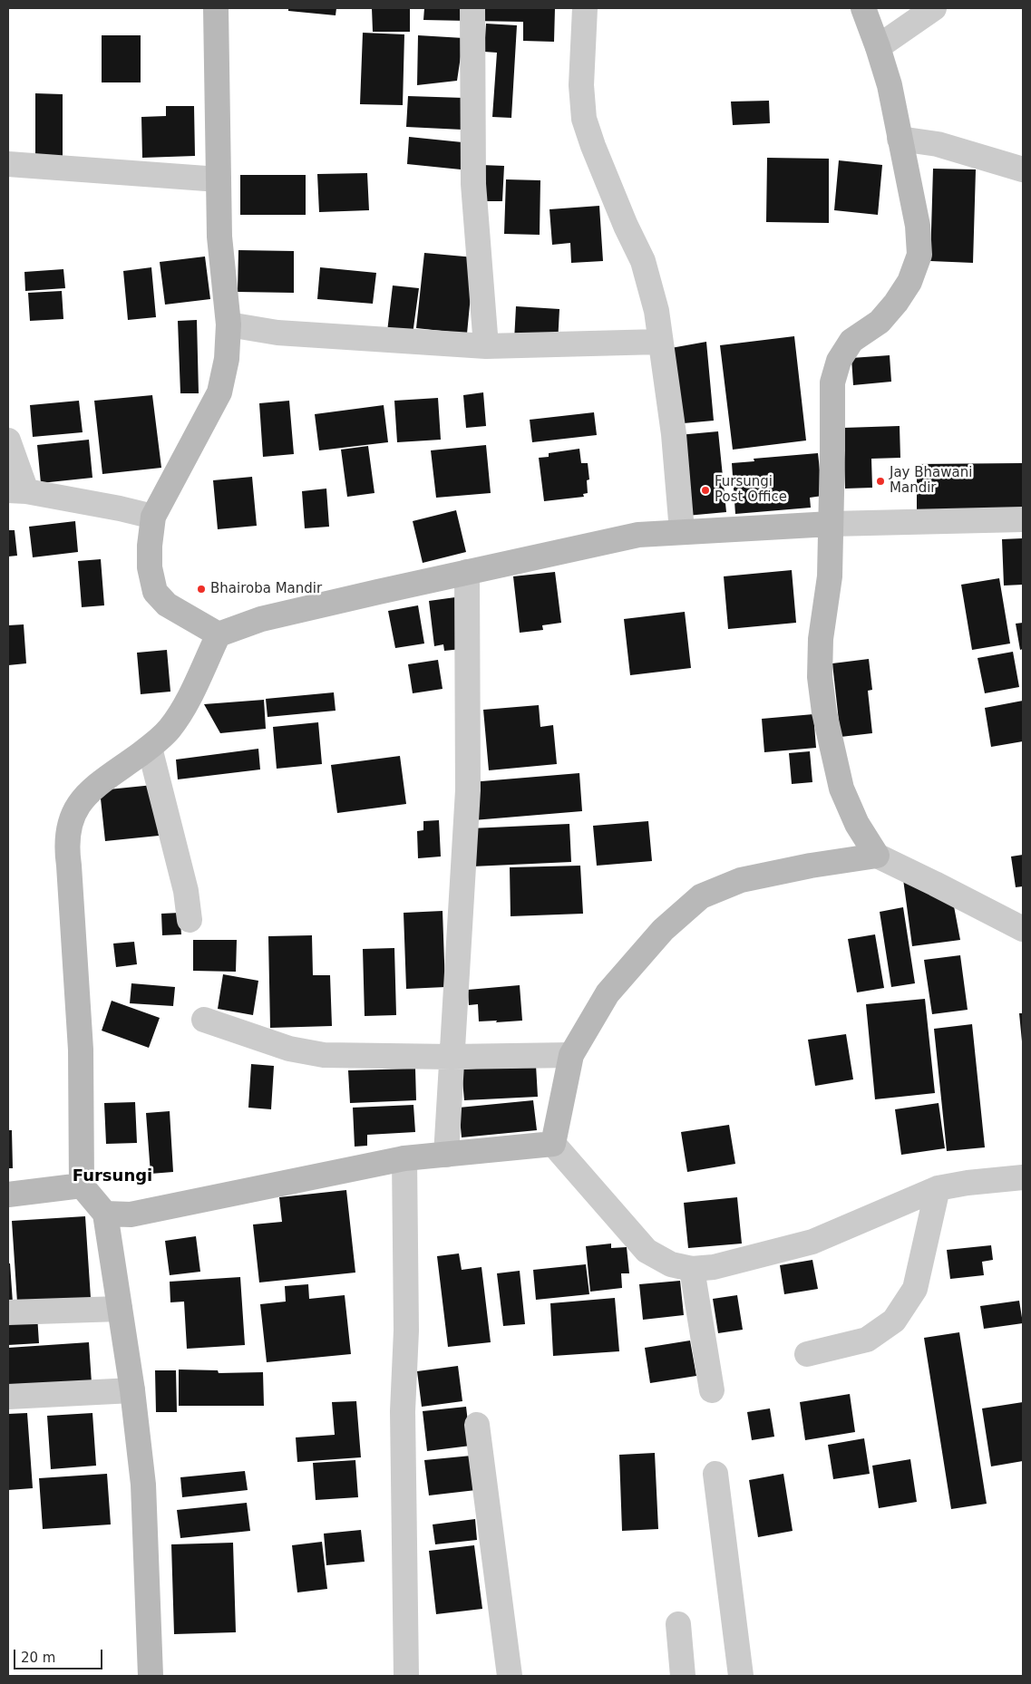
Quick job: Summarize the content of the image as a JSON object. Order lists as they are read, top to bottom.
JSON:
{
  "districts": ["Fursungi"],
  "places": ["Jay Bhawani Mandir", "Fursungi Post Office", "Bhairoba Mandir"],
  "scale_bar": "20 m"
}
